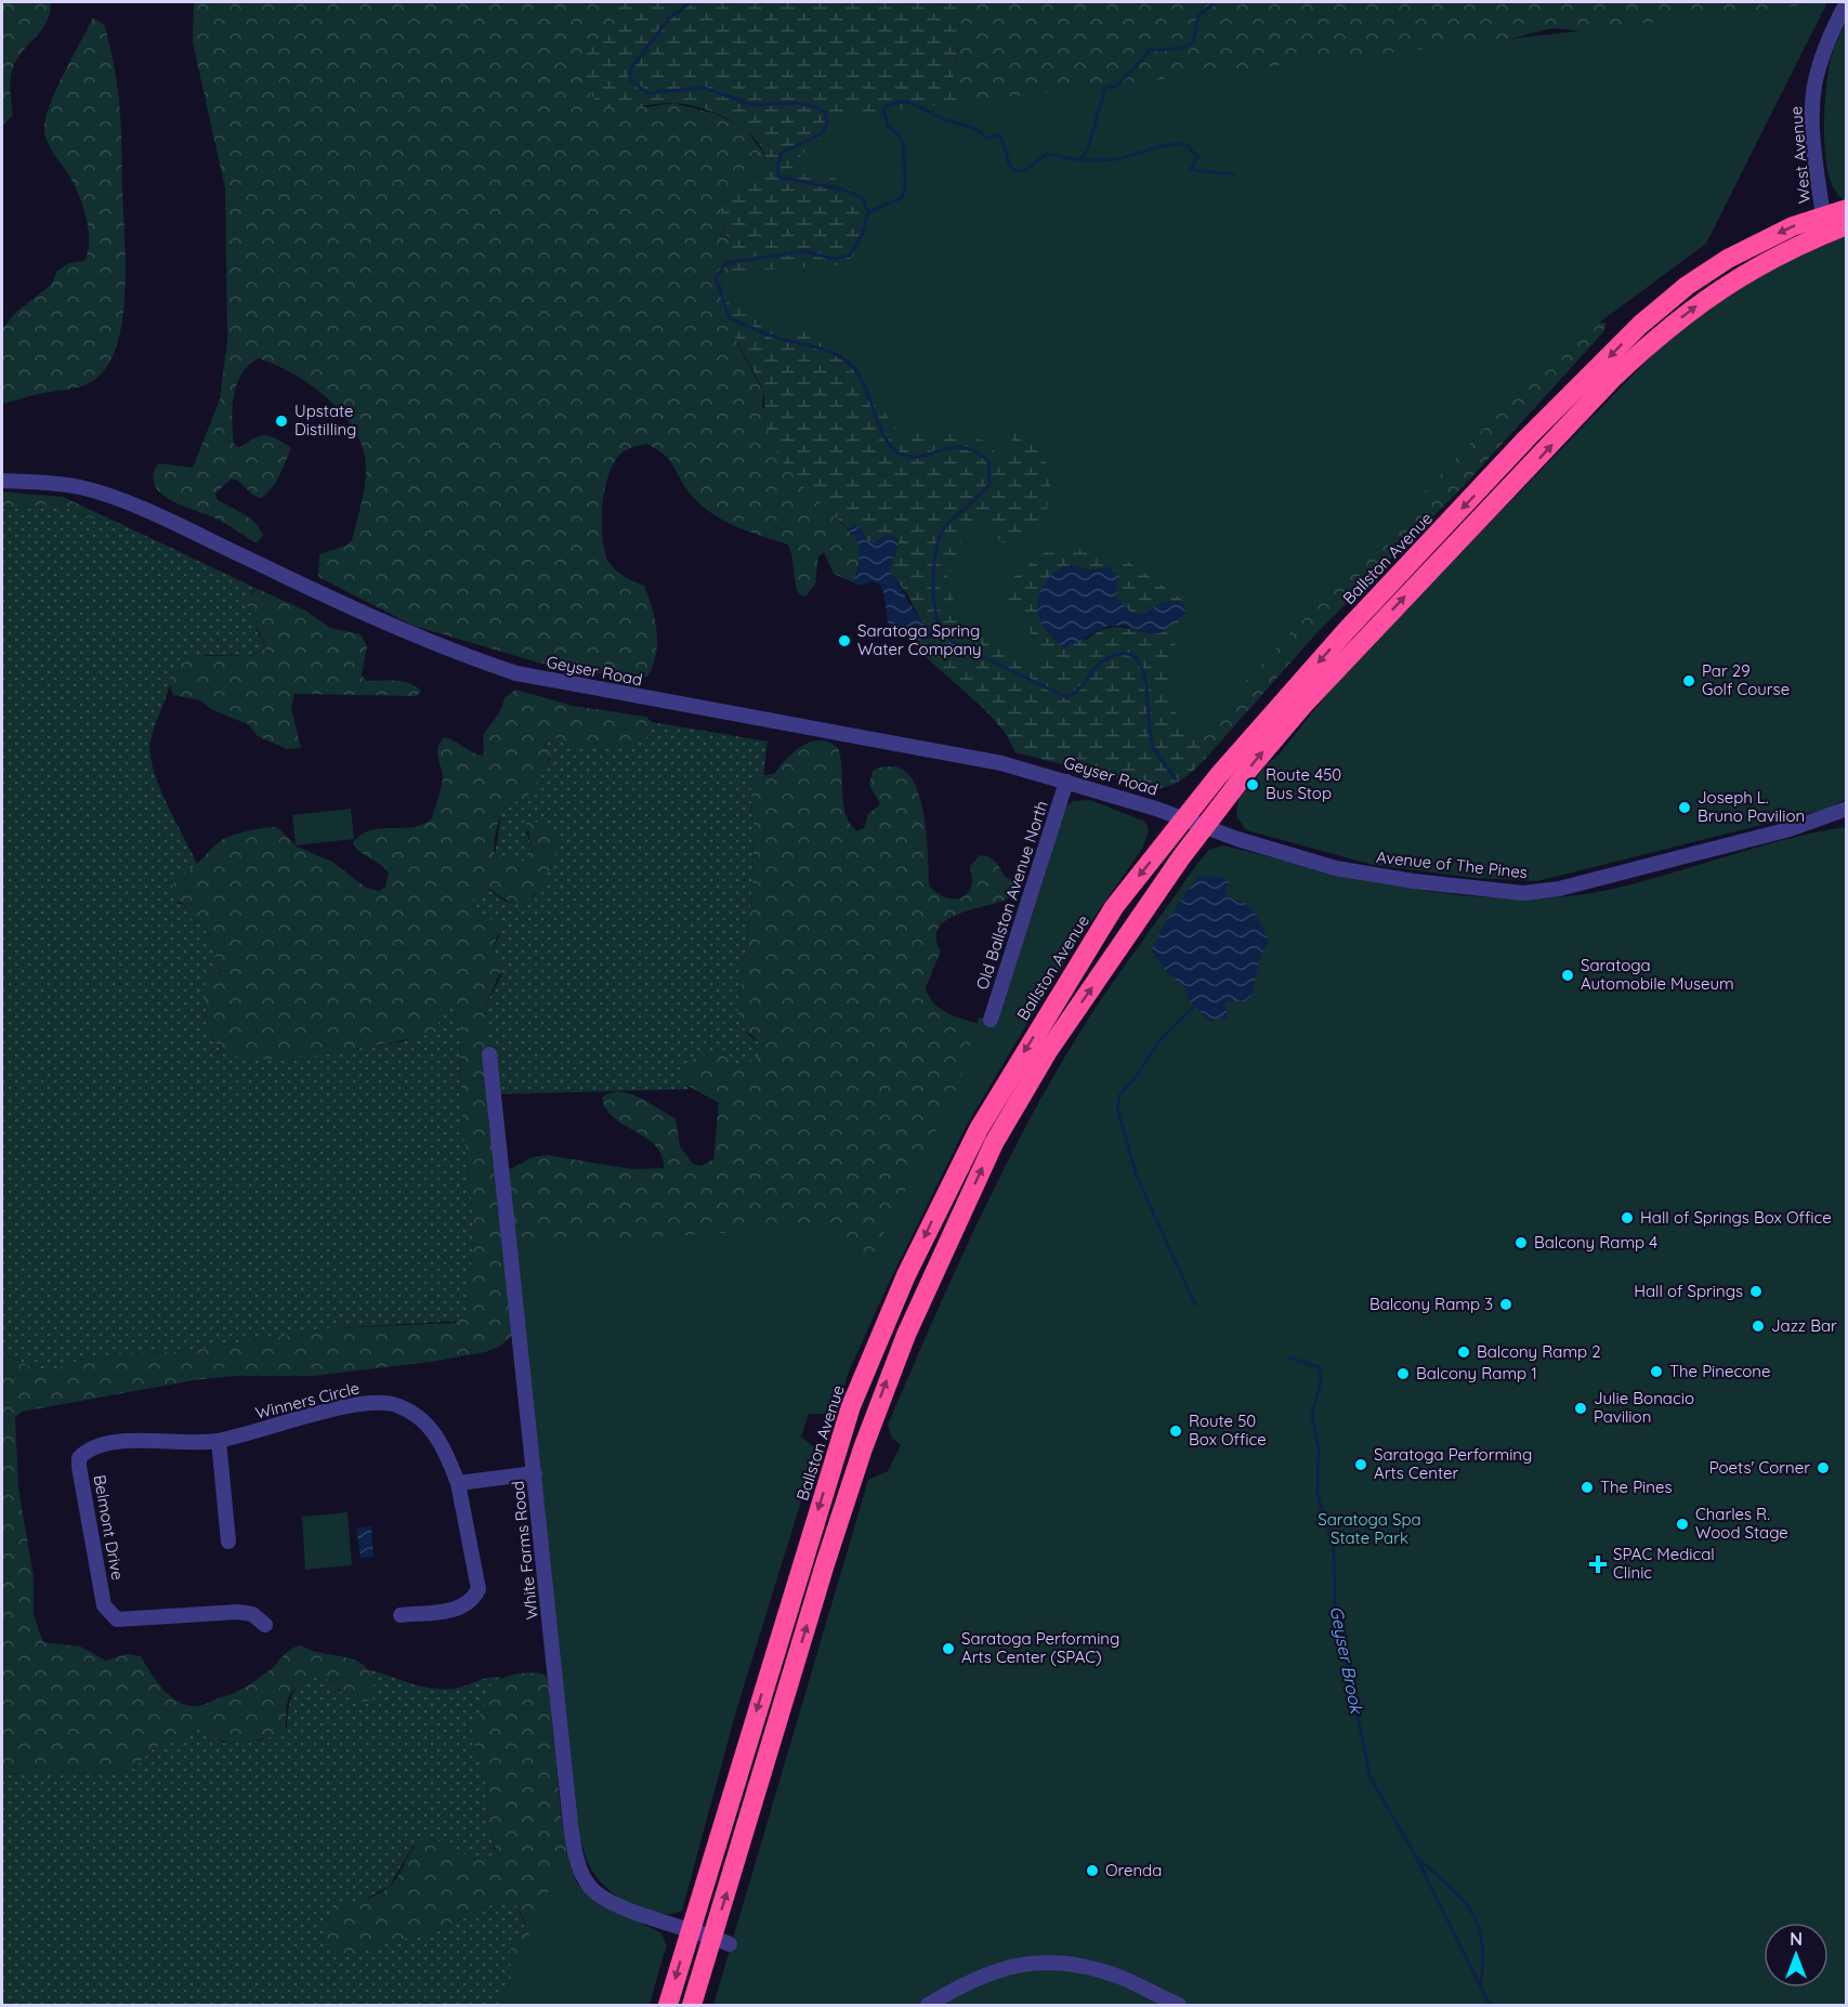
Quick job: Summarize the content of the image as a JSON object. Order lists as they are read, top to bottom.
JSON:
{
  "streets": {
    "highway": ["Ballston Avenue"],
    "street": [
      "West Avenue",
      "Geyser Road",
      "Avenue of The Pines",
      "Old Ballston Avenue North",
      "Winners Circle",
      "Belmont Drive",
      "White Farms Road"
    ]
  },
  "crossings": [
    ["West Avenue", "Ballston Avenue"],
    ["Ballston Avenue", "Geyser Road"],
    ["Ballston Avenue", "Avenue of The Pines"],
    ["Ballston Avenue", "White Farms Road"],
    ["Geyser Road", "Avenue of The Pines"],
    ["Geyser Road", "Old Ballston Avenue North"],
    ["Winners Circle", "Belmont Drive"]
  ],
  "water": ["Geyser Brook"],
  "parks": ["Saratoga Spa State Park"],
  "places": {
    "other": [
      "Upstate Distilling",
      "Saratoga Spring Water Company",
      "Par 29 Golf Course",
      "Route 450 Bus Stop",
      "Joseph L. Bruno Pavilion",
      "Saratoga Automobile Museum",
      "Hall of Springs Box Office",
      "Balcony Ramp 4",
      "Hall of Springs",
      "Balcony Ramp 3",
      "Jazz Bar",
      "Balcony Ramp 2",
      "The Pinecone",
      "Balcony Ramp 1",
      "Julie Bonacio Pavilion",
      "Route 50 Box Office",
      "Saratoga Performing Arts Center",
      "Poets' Corner",
      "The Pines",
      "Charles R. Wood Stage",
      "Saratoga Performing Arts Center (SPAC)",
      "Orenda"
    ],
    "health": ["SPAC Medical Clinic"]
  },
  "north": "top"
}
